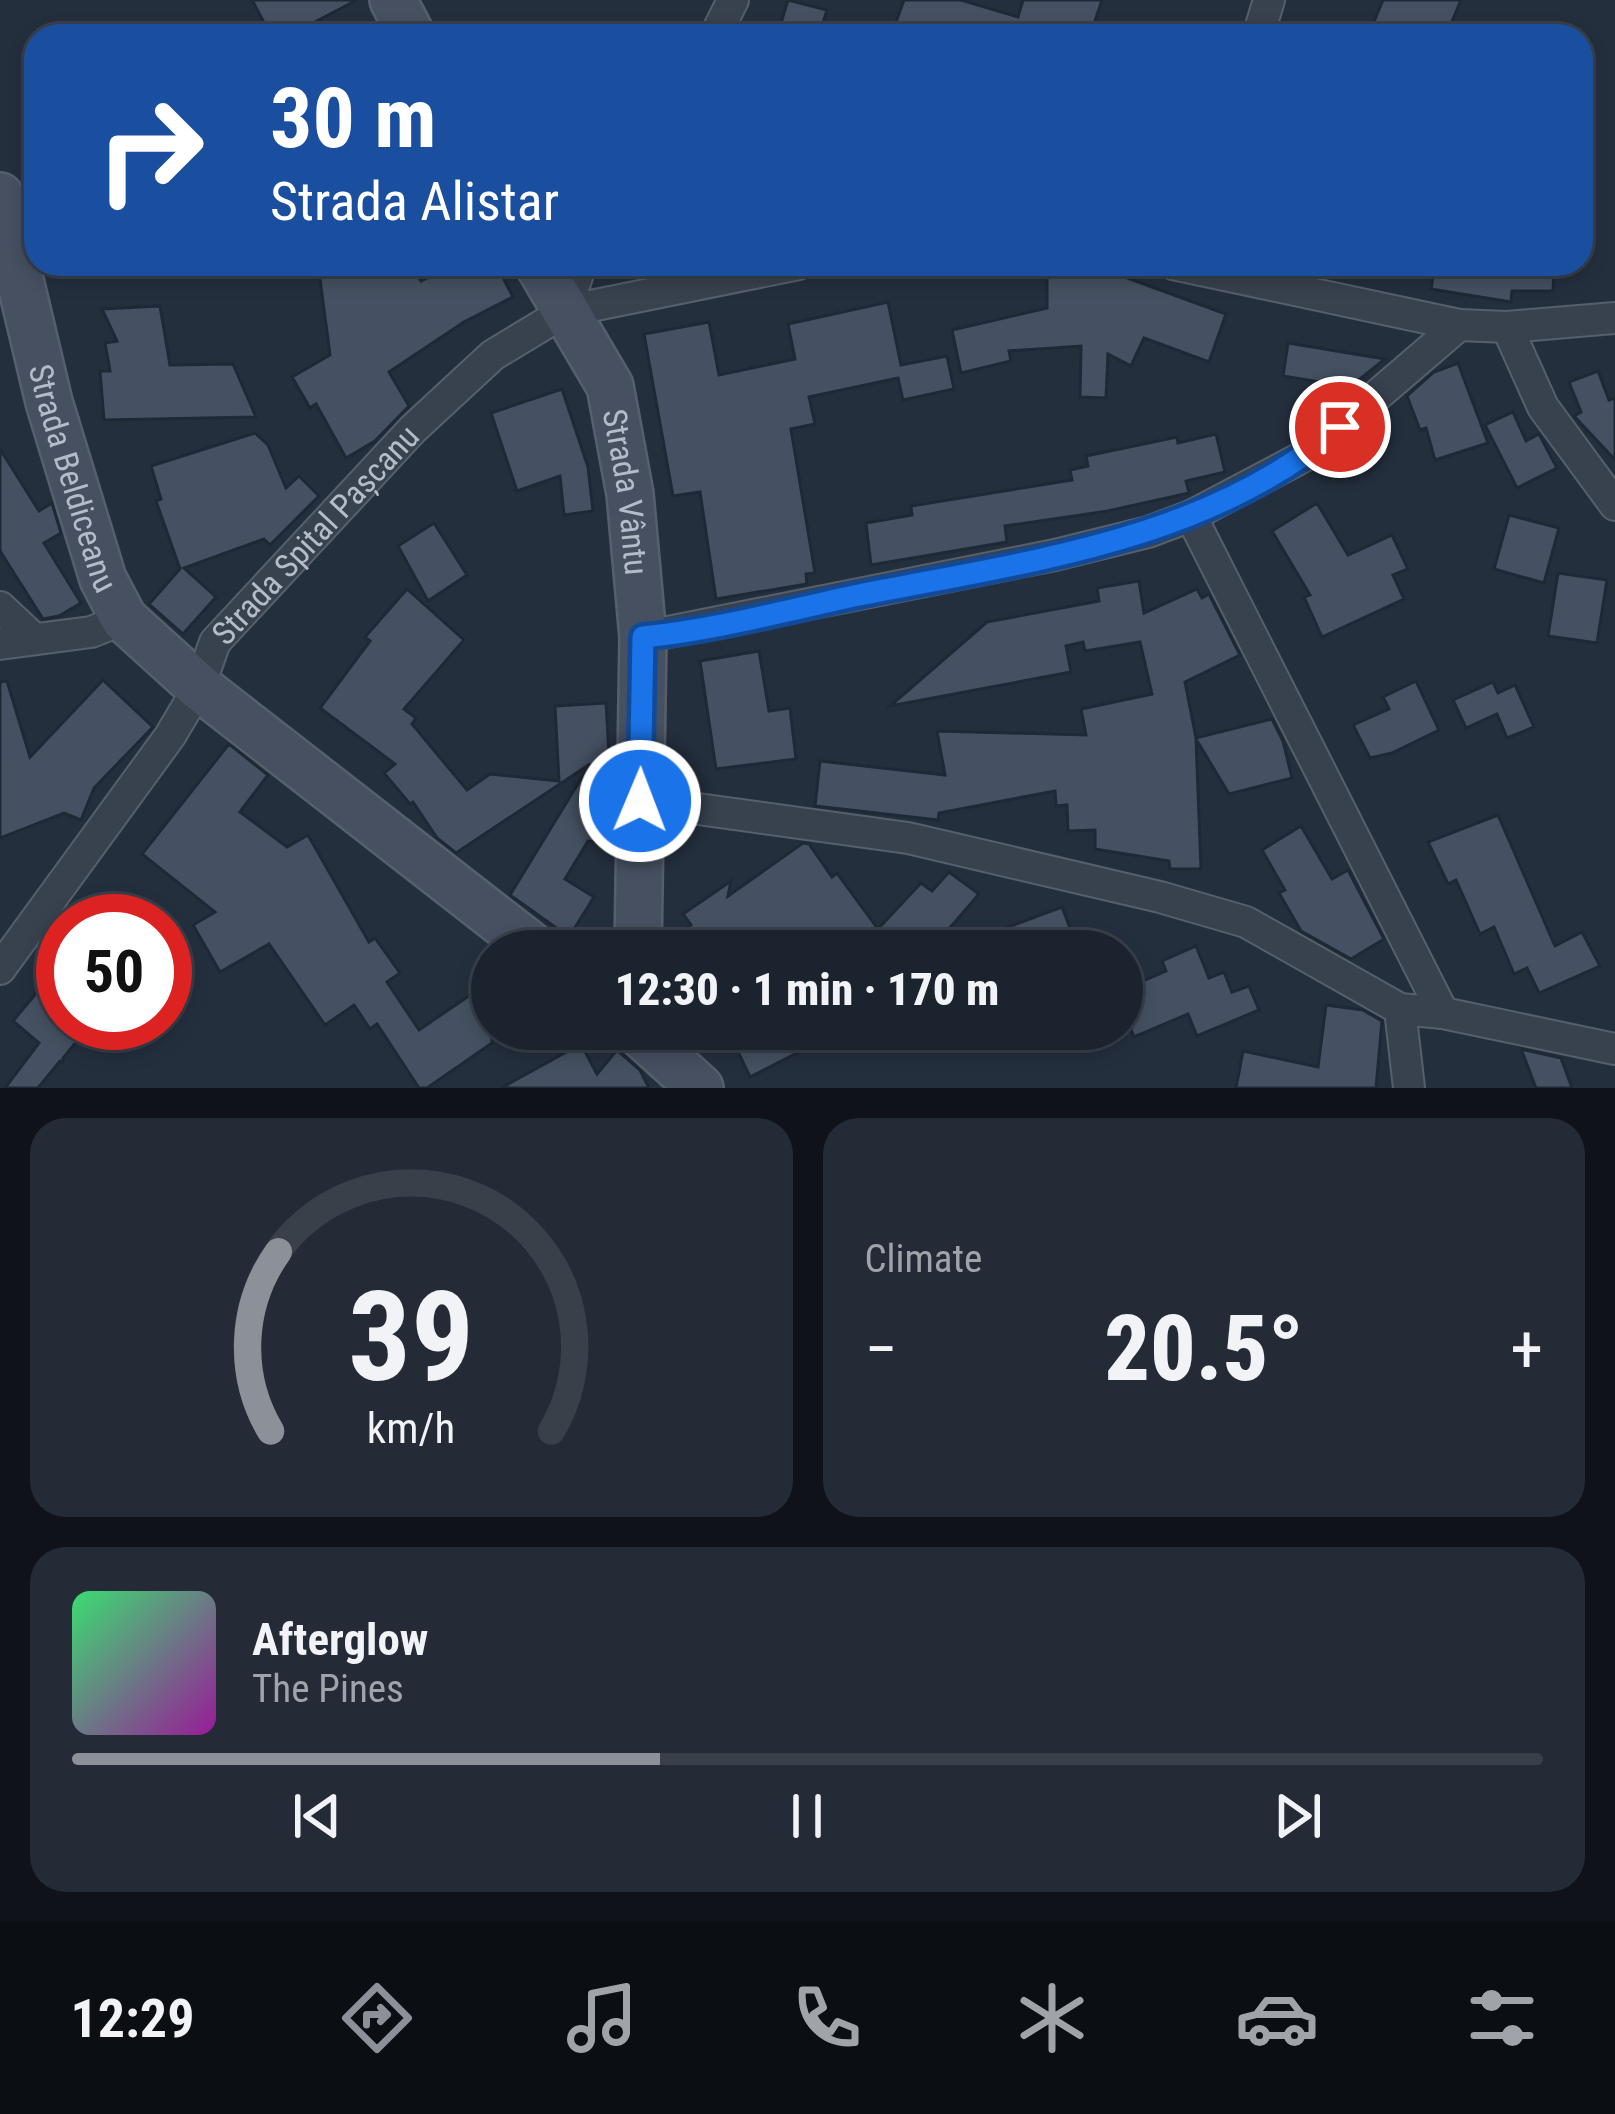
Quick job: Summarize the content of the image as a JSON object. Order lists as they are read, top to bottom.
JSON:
{
  "streets": {
    "main road": ["Strada Beldiceanu", "Strada Vântu"],
    "street": ["Strada Spital Pașcanu"]
  },
  "crossings": [
    ["Strada Beldiceanu", "Strada Spital Pașcanu"],
    ["Strada Vântu", "Strada Spital Pașcanu"]
  ],
  "page": {
    "turn": ["30 m", "Strada Alistar"],
    "limit": "50",
    "trip": "12:30 · 1 min · 170 m",
    "tile": "Climate",
    "heat": ["−", "20.5°", "+"],
    "song": ["Afterglow", "The Pines"],
    "tabs": "12:29",
    "gauge": ["39", "km/h"]
  }
}
